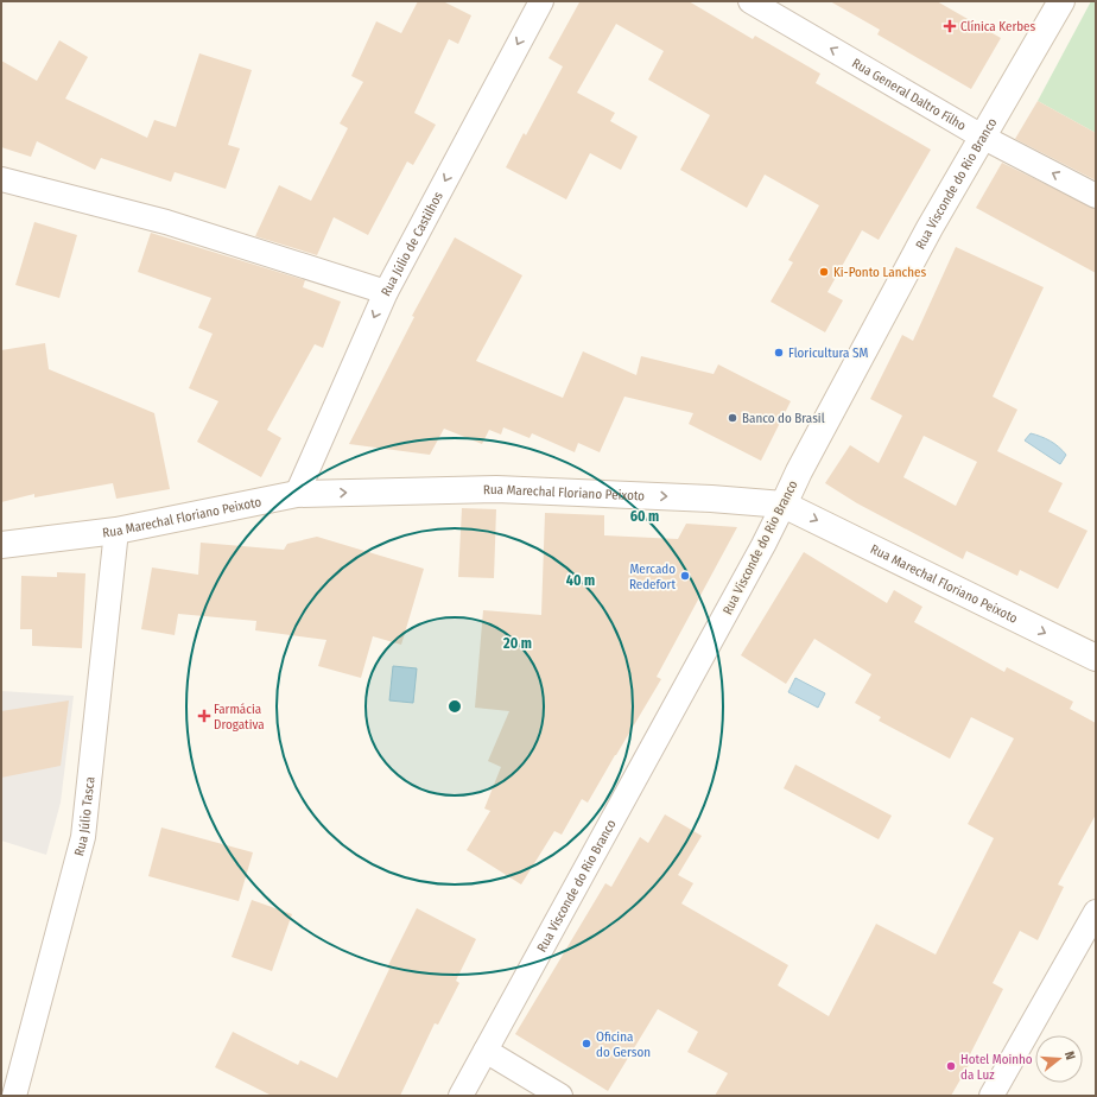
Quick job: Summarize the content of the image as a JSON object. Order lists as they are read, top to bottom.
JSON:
{
  "streets": {
    "main road": ["Rua Visconde do Rio Branco", "Rua Marechal Floriano Peixoto"],
    "street": ["Rua General Daltro Filho", "Rua Júlio de Castilhos", "Rua Júlio Tasca"]
  },
  "crossings": [
    ["Rua General Daltro Filho", "Rua Visconde do Rio Branco"],
    ["Rua Visconde do Rio Branco", "Rua Marechal Floriano Peixoto"],
    ["Rua Júlio de Castilhos", "Rua Marechal Floriano Peixoto"],
    ["Rua Marechal Floriano Peixoto", "Rua Júlio Tasca"]
  ],
  "one_way": ["Rua General Daltro Filho", "Rua Júlio de Castilhos", "Rua Marechal Floriano Peixoto"],
  "places": {
    "health": ["Clínica Kerbes", "Farmácia Drogativa"],
    "other": [
      "Ki-Ponto Lanches",
      "Floricultura SM",
      "Banco do Brasil",
      "Mercado Redefort",
      "Oficina do Gerson",
      "Hotel Moinho da Luz"
    ]
  },
  "north": "right",
  "rings": ["60 m", "40 m", "20 m"]
}
